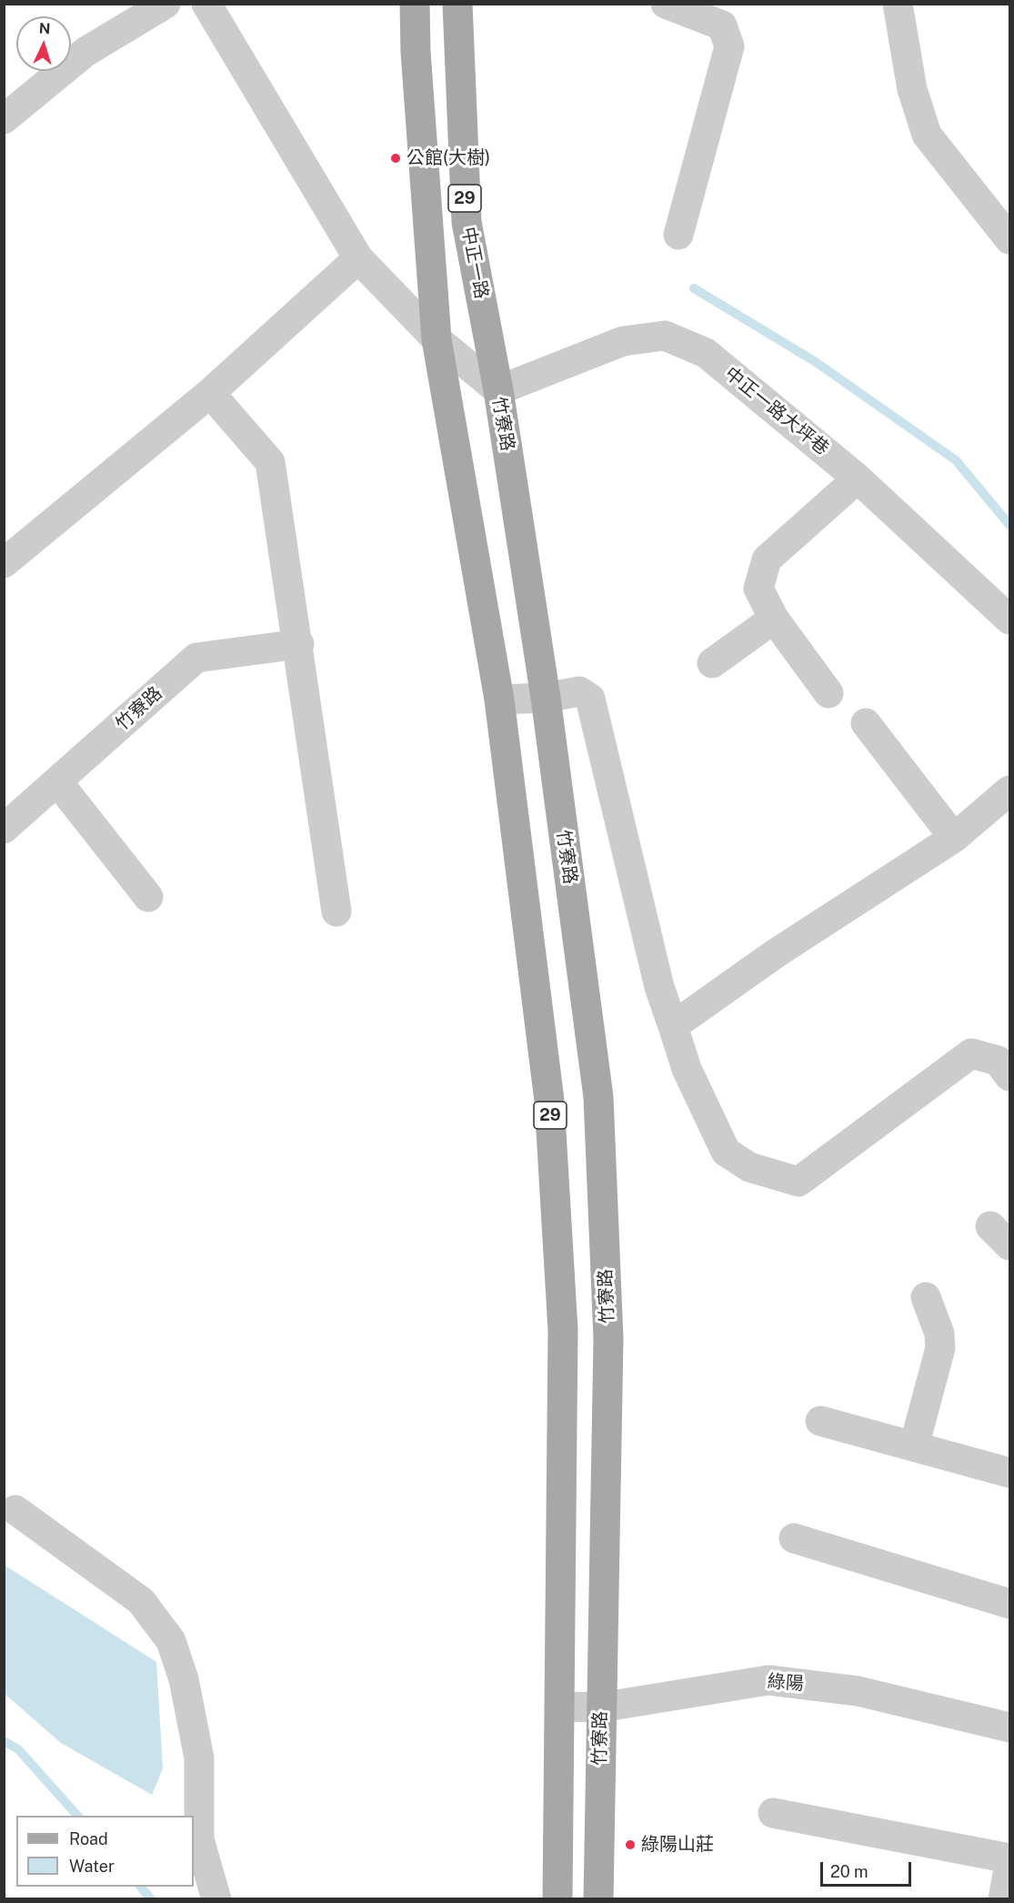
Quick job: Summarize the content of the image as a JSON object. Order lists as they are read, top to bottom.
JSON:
{
  "streets": {
    "main road": ["29", "中正一路", "竹寮路"],
    "street": ["中正一路大坪巷", "綠陽"]
  },
  "crossings": [
    ["29", "竹寮路"],
    ["29", "綠陽"],
    ["中正一路", "中正一路大坪巷"],
    ["中正一路", "竹寮路"],
    ["中正一路大坪巷", "竹寮路"],
    ["竹寮路", "綠陽"]
  ],
  "places": ["公館(大樹)", "綠陽山莊"],
  "legend": ["Road", "Water"],
  "scale_bar": "20 m",
  "north": "top"
}
